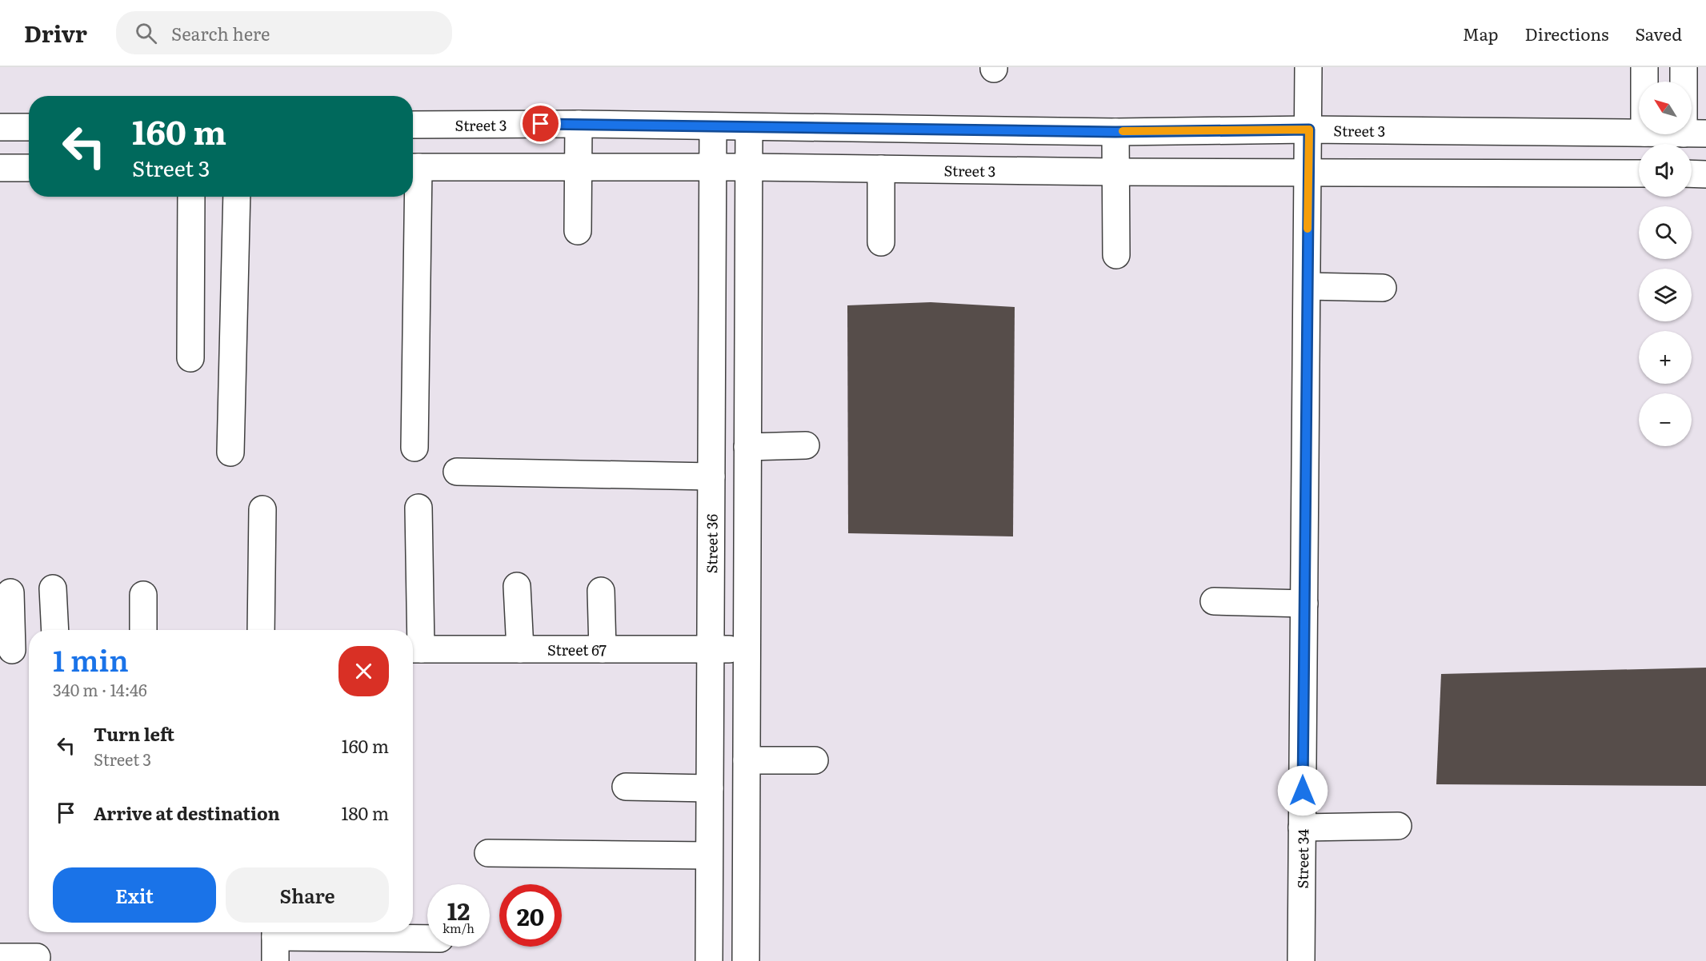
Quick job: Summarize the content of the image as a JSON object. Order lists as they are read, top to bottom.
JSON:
{
  "streets": {
    "street": [
      "Street 3",
      "Street 36",
      "Street 67",
      "Street 34"
    ]
  },
  "crossings": [
    ["Street 3", "Street 36"],
    ["Street 3", "Street 34"],
    ["Street 36", "Street 67"]
  ],
  "north": "top left",
  "page": {
    "header": "Drivr",
    "search": "Search here",
    "nav": ["Map", "Directions", "Saved"],
    "map_buttons": ["+", "−"],
    "turn": ["160 m", "Street 3"],
    "heading": ["1 min", "340 m · 14:46"],
    "list": [
      {
        "name": "Turn left",
        "note": "Street 3",
        "value": "160 m"
      },
      {
        "name": "Arrive at destination",
        "value": "180 m"
      }
    ],
    "buttons": ["Exit", "Share"],
    "speed": "12 km/h",
    "limit": "20"
  }
}
